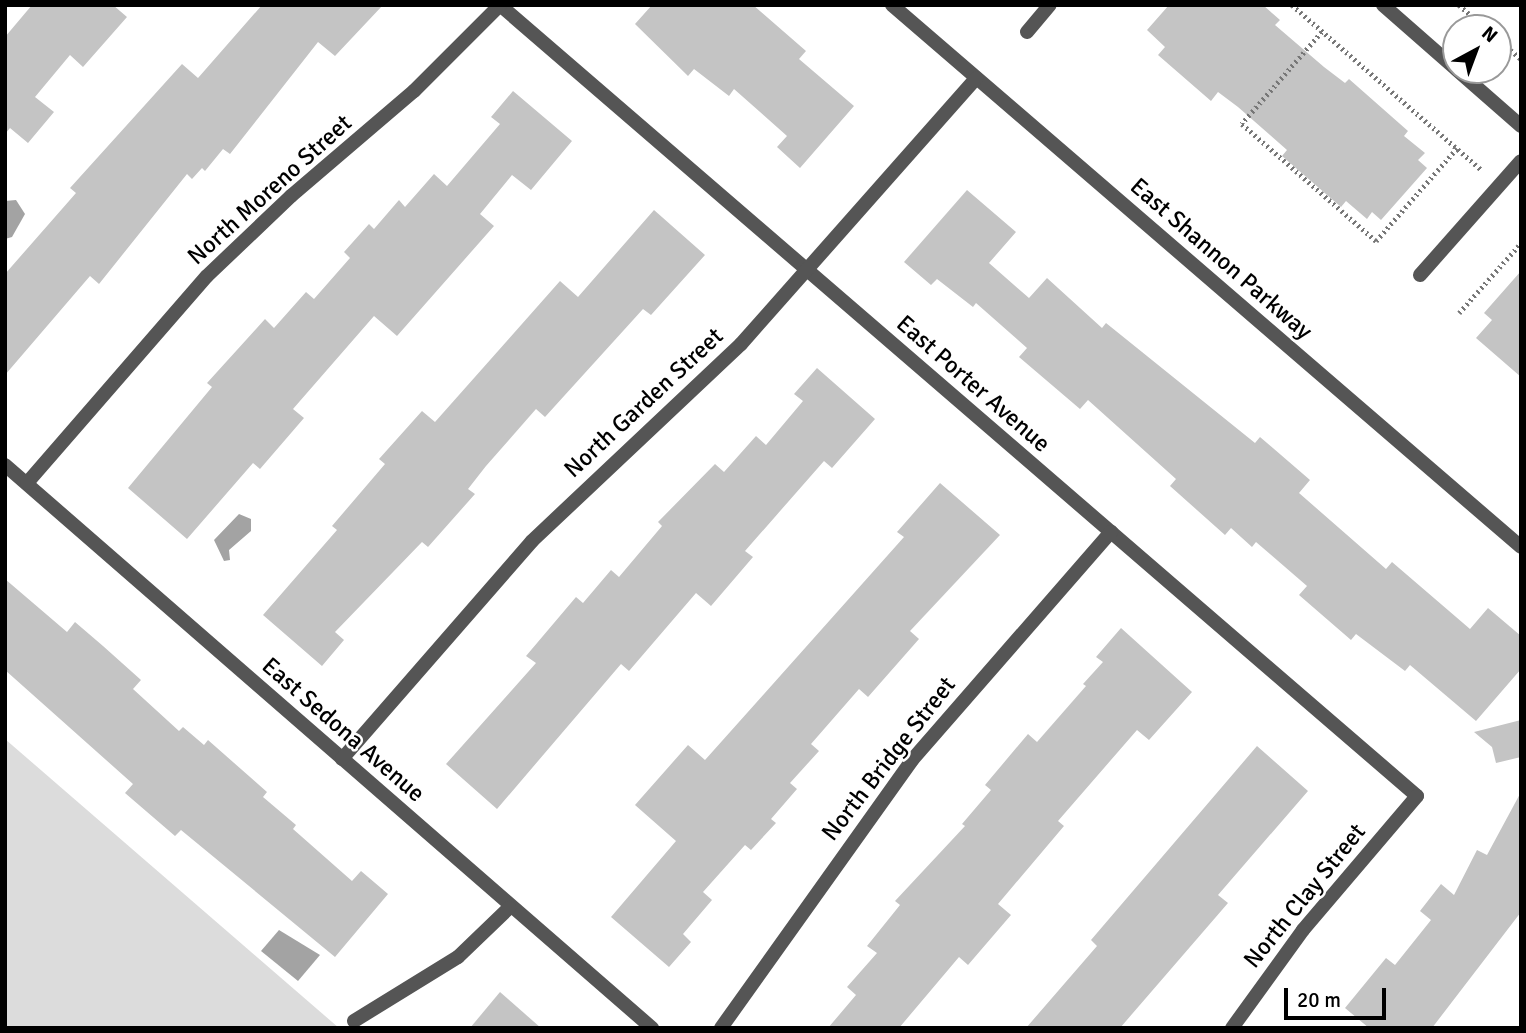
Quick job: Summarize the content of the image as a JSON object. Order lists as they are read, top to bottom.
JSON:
{
  "streets": {
    "street": [
      "North Moreno Street",
      "East Shannon Parkway",
      "East Porter Avenue",
      "North Garden Street",
      "East Sedona Avenue",
      "North Bridge Street",
      "North Clay Street"
    ]
  },
  "crossings": [
    ["North Moreno Street", "East Porter Avenue"],
    ["North Moreno Street", "East Sedona Avenue"],
    ["East Shannon Parkway", "North Garden Street"],
    ["East Porter Avenue", "North Garden Street"],
    ["East Porter Avenue", "North Bridge Street"],
    ["East Porter Avenue", "North Clay Street"],
    ["North Garden Street", "East Sedona Avenue"]
  ],
  "scale_bar": "20 m",
  "north": "top right"
}
